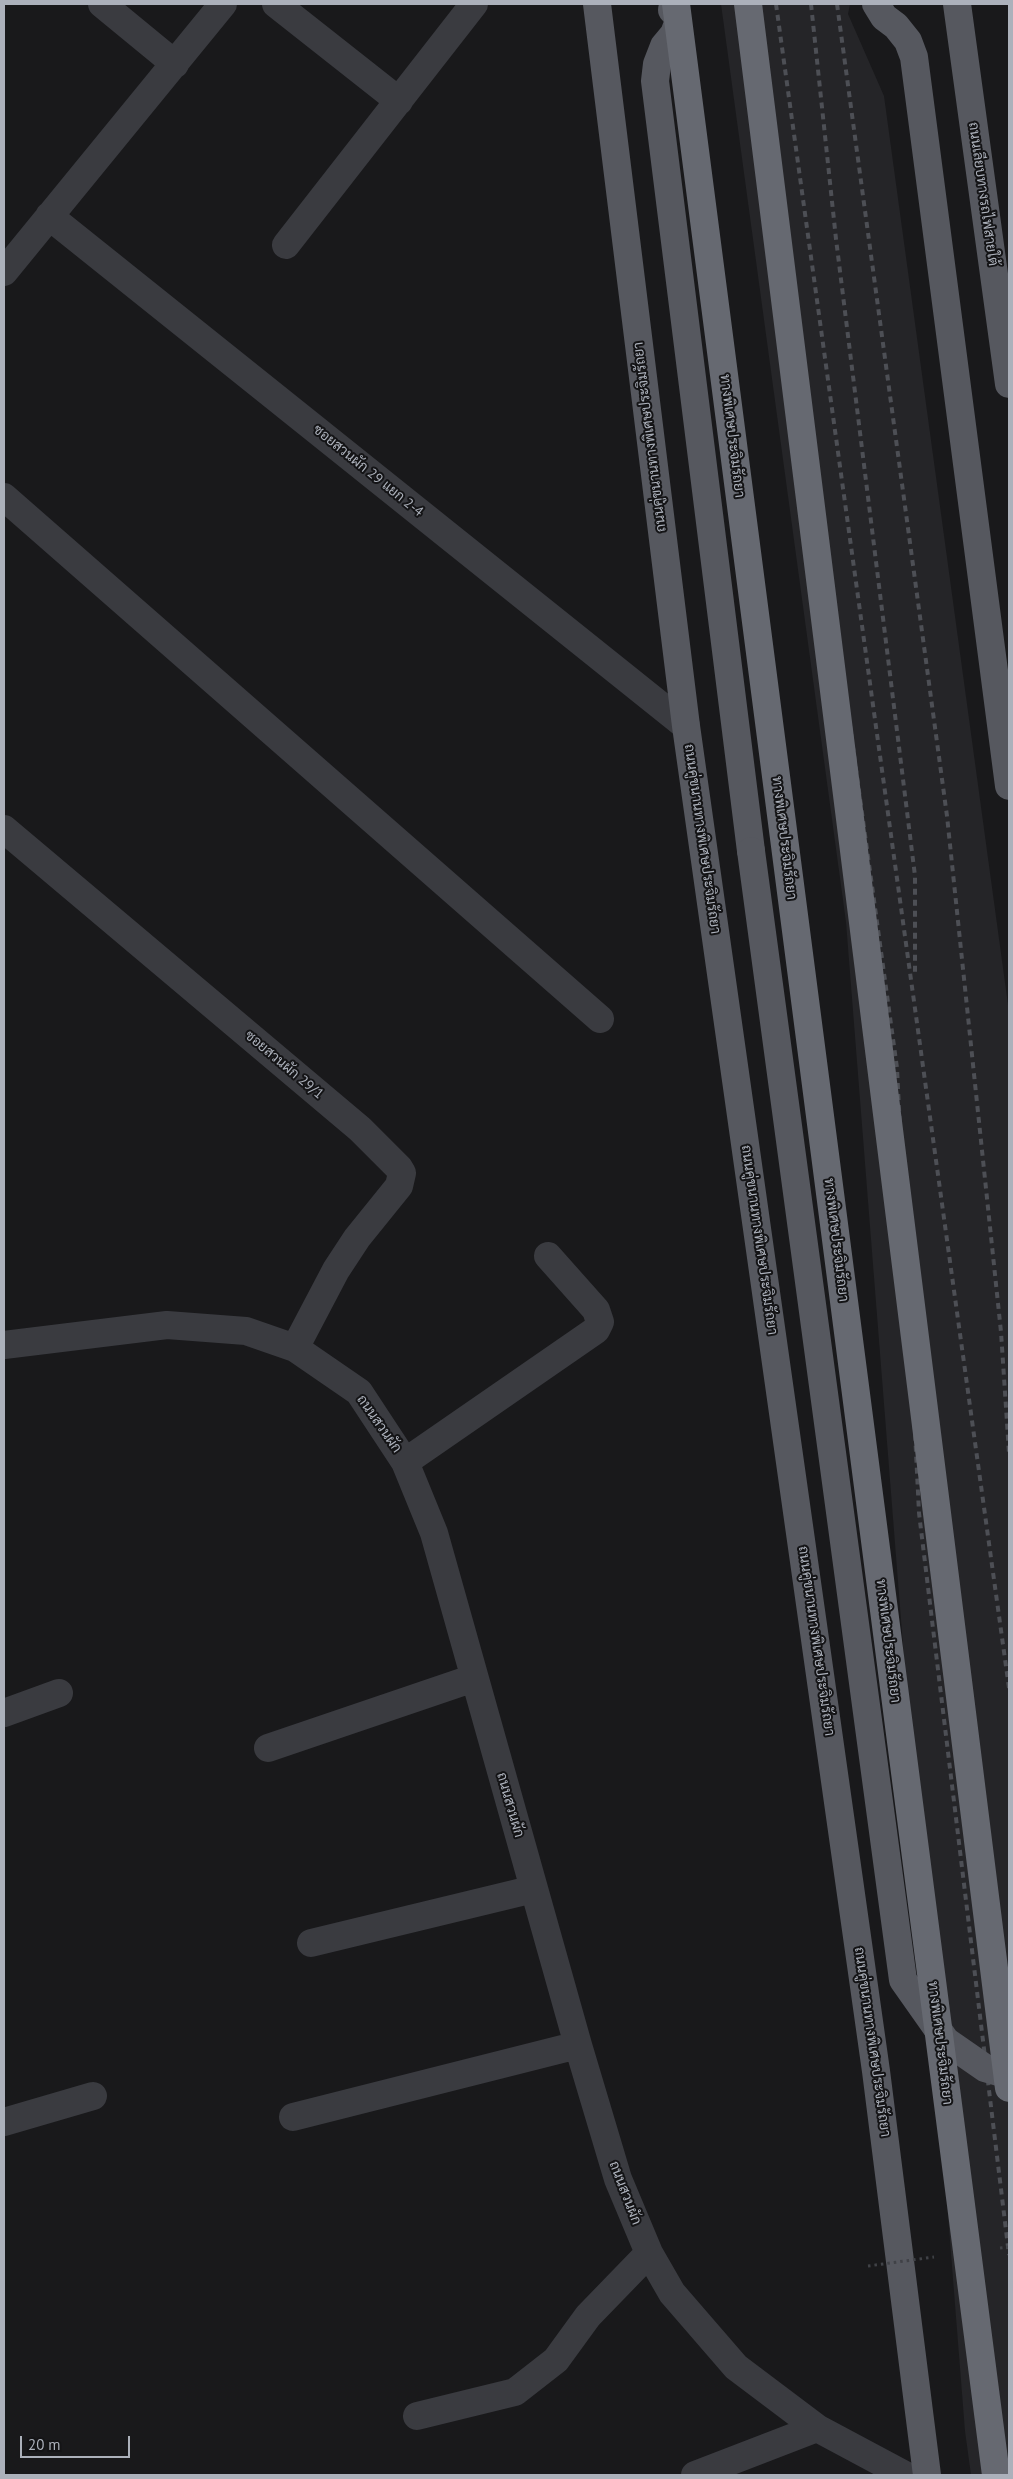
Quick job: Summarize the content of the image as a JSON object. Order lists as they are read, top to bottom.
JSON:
{
  "streets": {
    "highway": ["ทางพิเศษประจิมรัถยา"],
    "main road": ["ถนนเลียบทางรถไฟสายใต้", "ถนนคู่ขนานทางพิเศษประจิมรัถยา"],
    "street": ["ซอยสวนผัก 29 แยก 2-4", "ซอยสวนผัก 29/1", "ถนนสวนผัก"]
  },
  "crossings": [
    ["ถนนคู่ขนานทางพิเศษประจิมรัถยา", "ซอยสวนผัก 29 แยก 2-4"],
    ["ซอยสวนผัก 29/1", "ถนนสวนผัก"]
  ],
  "scale_bar": "20 m"
}
